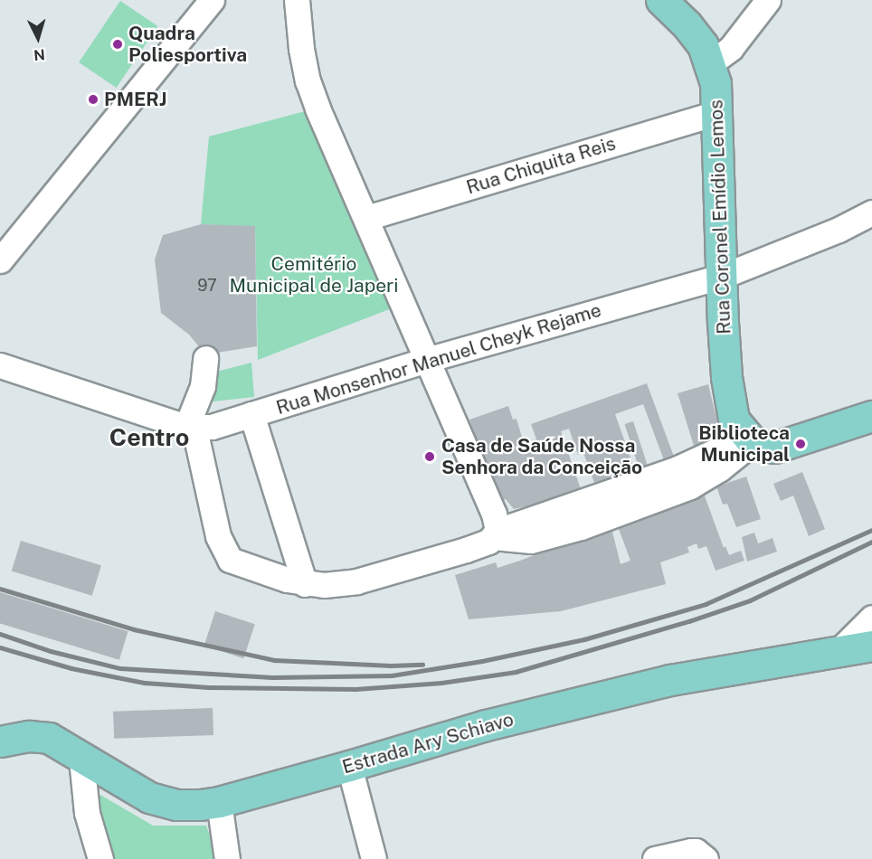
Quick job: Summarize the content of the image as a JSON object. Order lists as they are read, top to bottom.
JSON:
{
  "streets": {
    "main road": ["Rua Coronel Emídio Lemos", "Estrada Ary Schiavo"],
    "street": ["Rua Chiquita Reis", "Rua Monsenhor Manuel Cheyk Rejame"]
  },
  "crossings": [
    ["Rua Chiquita Reis", "Rua Coronel Emídio Lemos"],
    ["Rua Coronel Emídio Lemos", "Rua Monsenhor Manuel Cheyk Rejame"]
  ],
  "districts": ["Centro"],
  "parks": ["Cemitério Municipal de Japeri"],
  "places": [
    "Quadra Poliesportiva",
    "PMERJ",
    "Biblioteca Municipal",
    "Casa de Saúde Nossa Senhora da Conceição"
  ],
  "house_numbers": ["97"],
  "north": "bottom"
}
